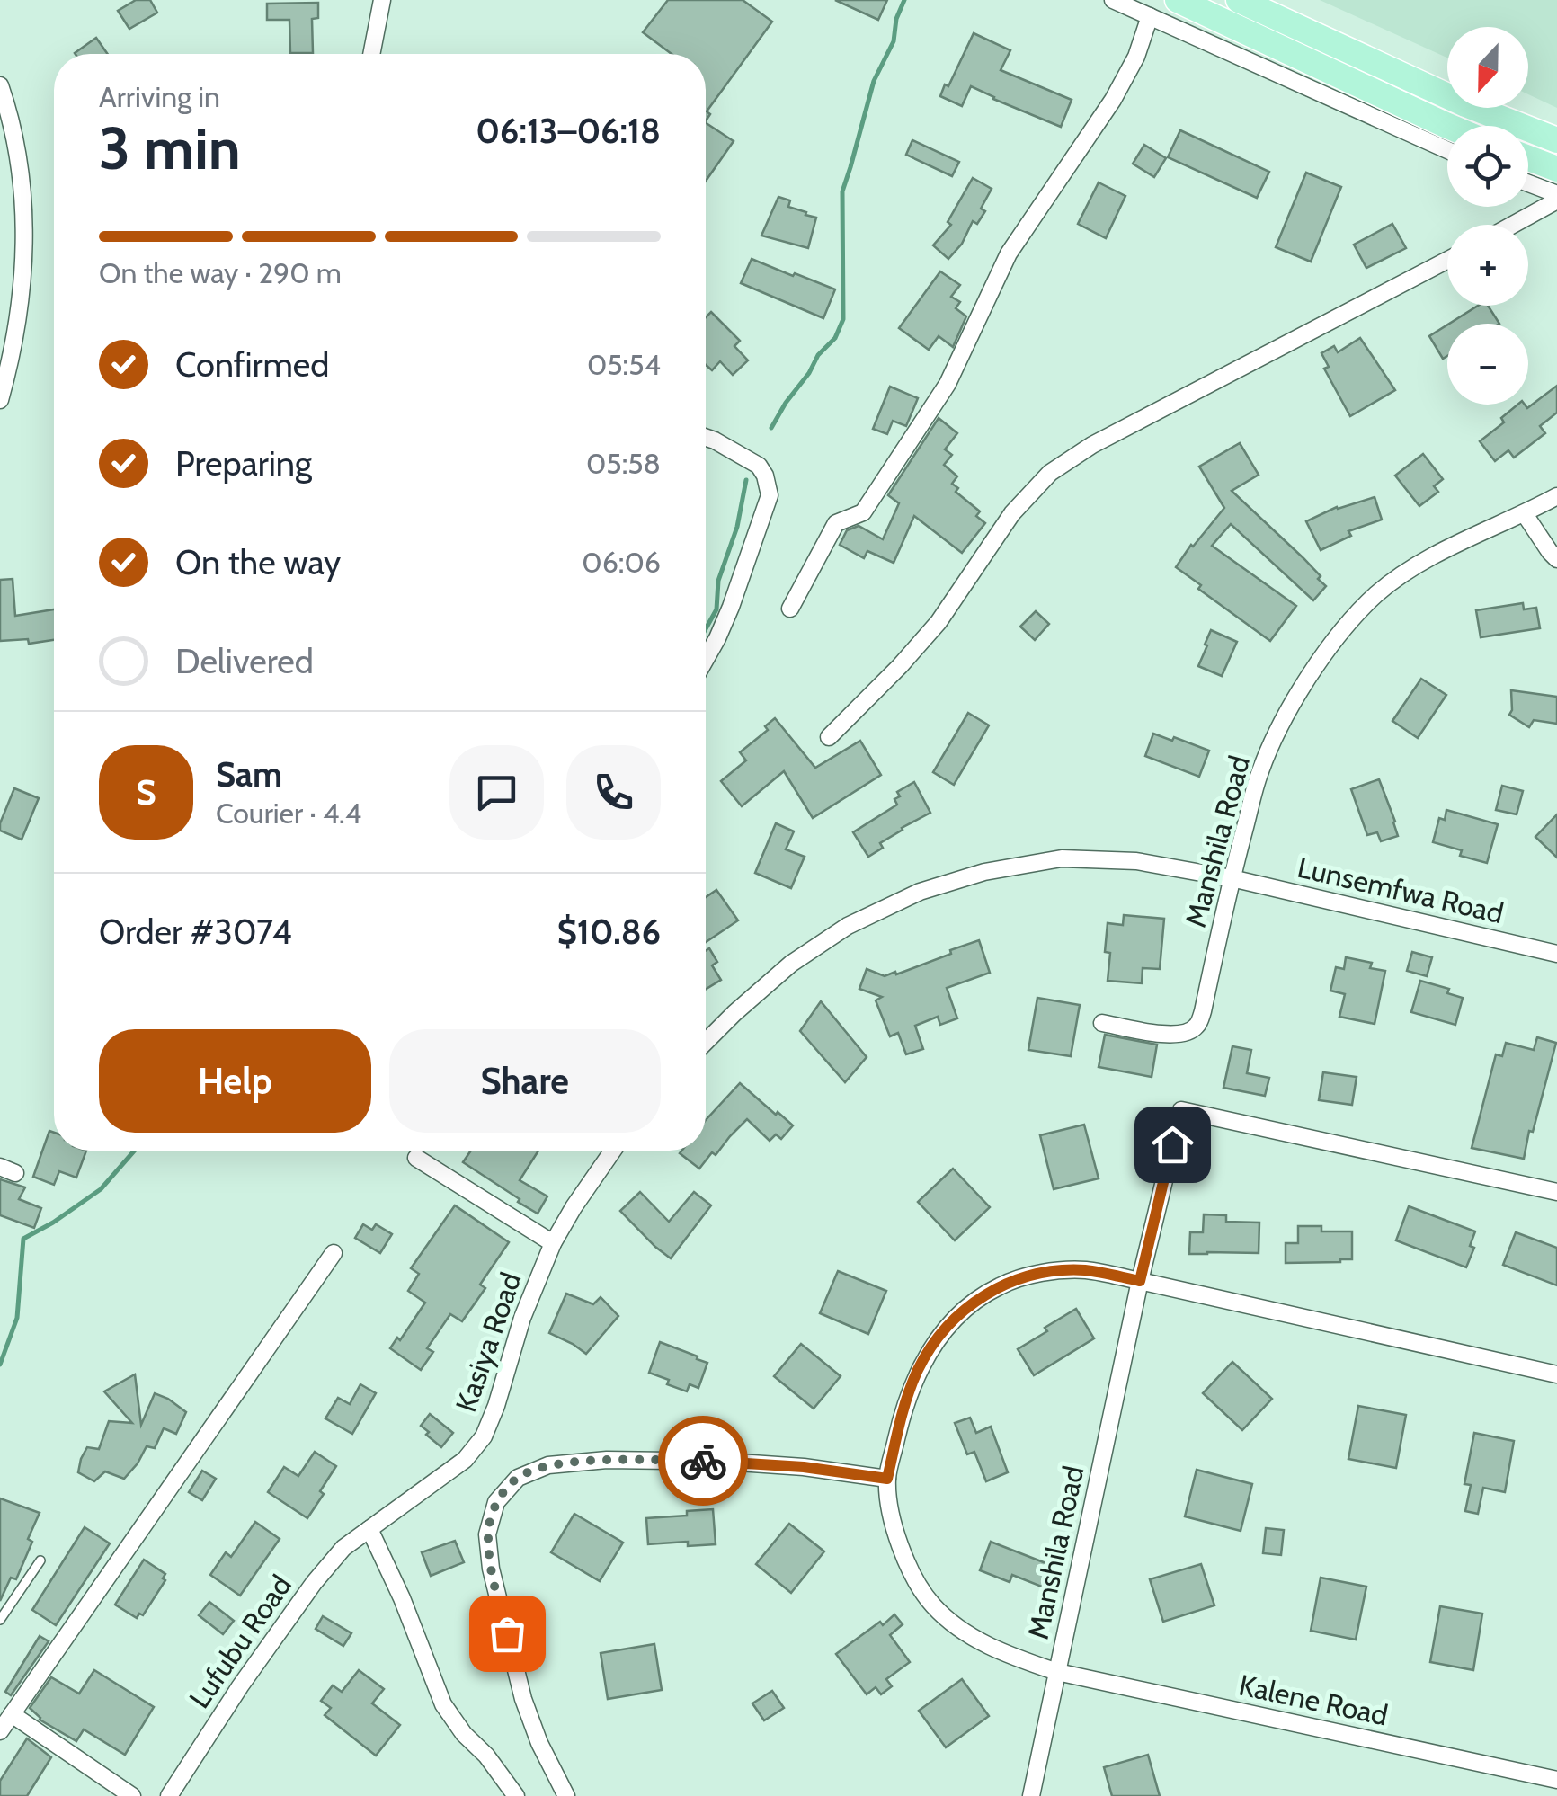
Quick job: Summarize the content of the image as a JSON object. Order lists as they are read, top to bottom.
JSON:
{
  "streets": {
    "street": [
      "Manshila Road",
      "Lunsemfwa Road",
      "Kasiya Road",
      "Lufubu Road",
      "Kalene Road"
    ]
  },
  "crossings": [
    ["Manshila Road", "Lunsemfwa Road"],
    ["Manshila Road", "Kalene Road"],
    ["Kasiya Road", "Lufubu Road"]
  ],
  "north": "bottom",
  "page": {
    "map_buttons": ["+", "−"],
    "heading": ["3 min", "Arriving in", "06:13–06:18"],
    "panel": [
      "Sam",
      "Courier · 4.4",
      "Order #3074",
      "$10.86"
    ],
    "bar": "On the way · 290 m",
    "list": [
      ["Confirmed", "05:54"],
      ["Preparing", "05:58"],
      ["On the way", "06:06"],
      "Delivered"
    ],
    "round": "S",
    "buttons": ["Help", "Share"]
  }
}
